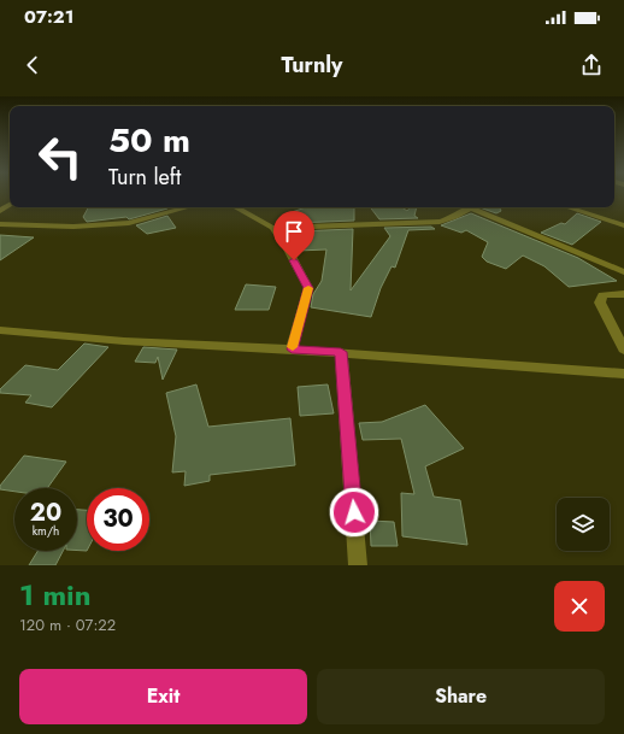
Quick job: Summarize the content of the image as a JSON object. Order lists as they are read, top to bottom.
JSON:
{
  "page": {
    "status": "07:21",
    "header": "Turnly",
    "turn": ["50 m", "Turn left"],
    "speed": "20 km/h",
    "limit": "30",
    "heading": ["1 min", "120 m · 07:22"],
    "buttons": ["Exit", "Share"]
  }
}
